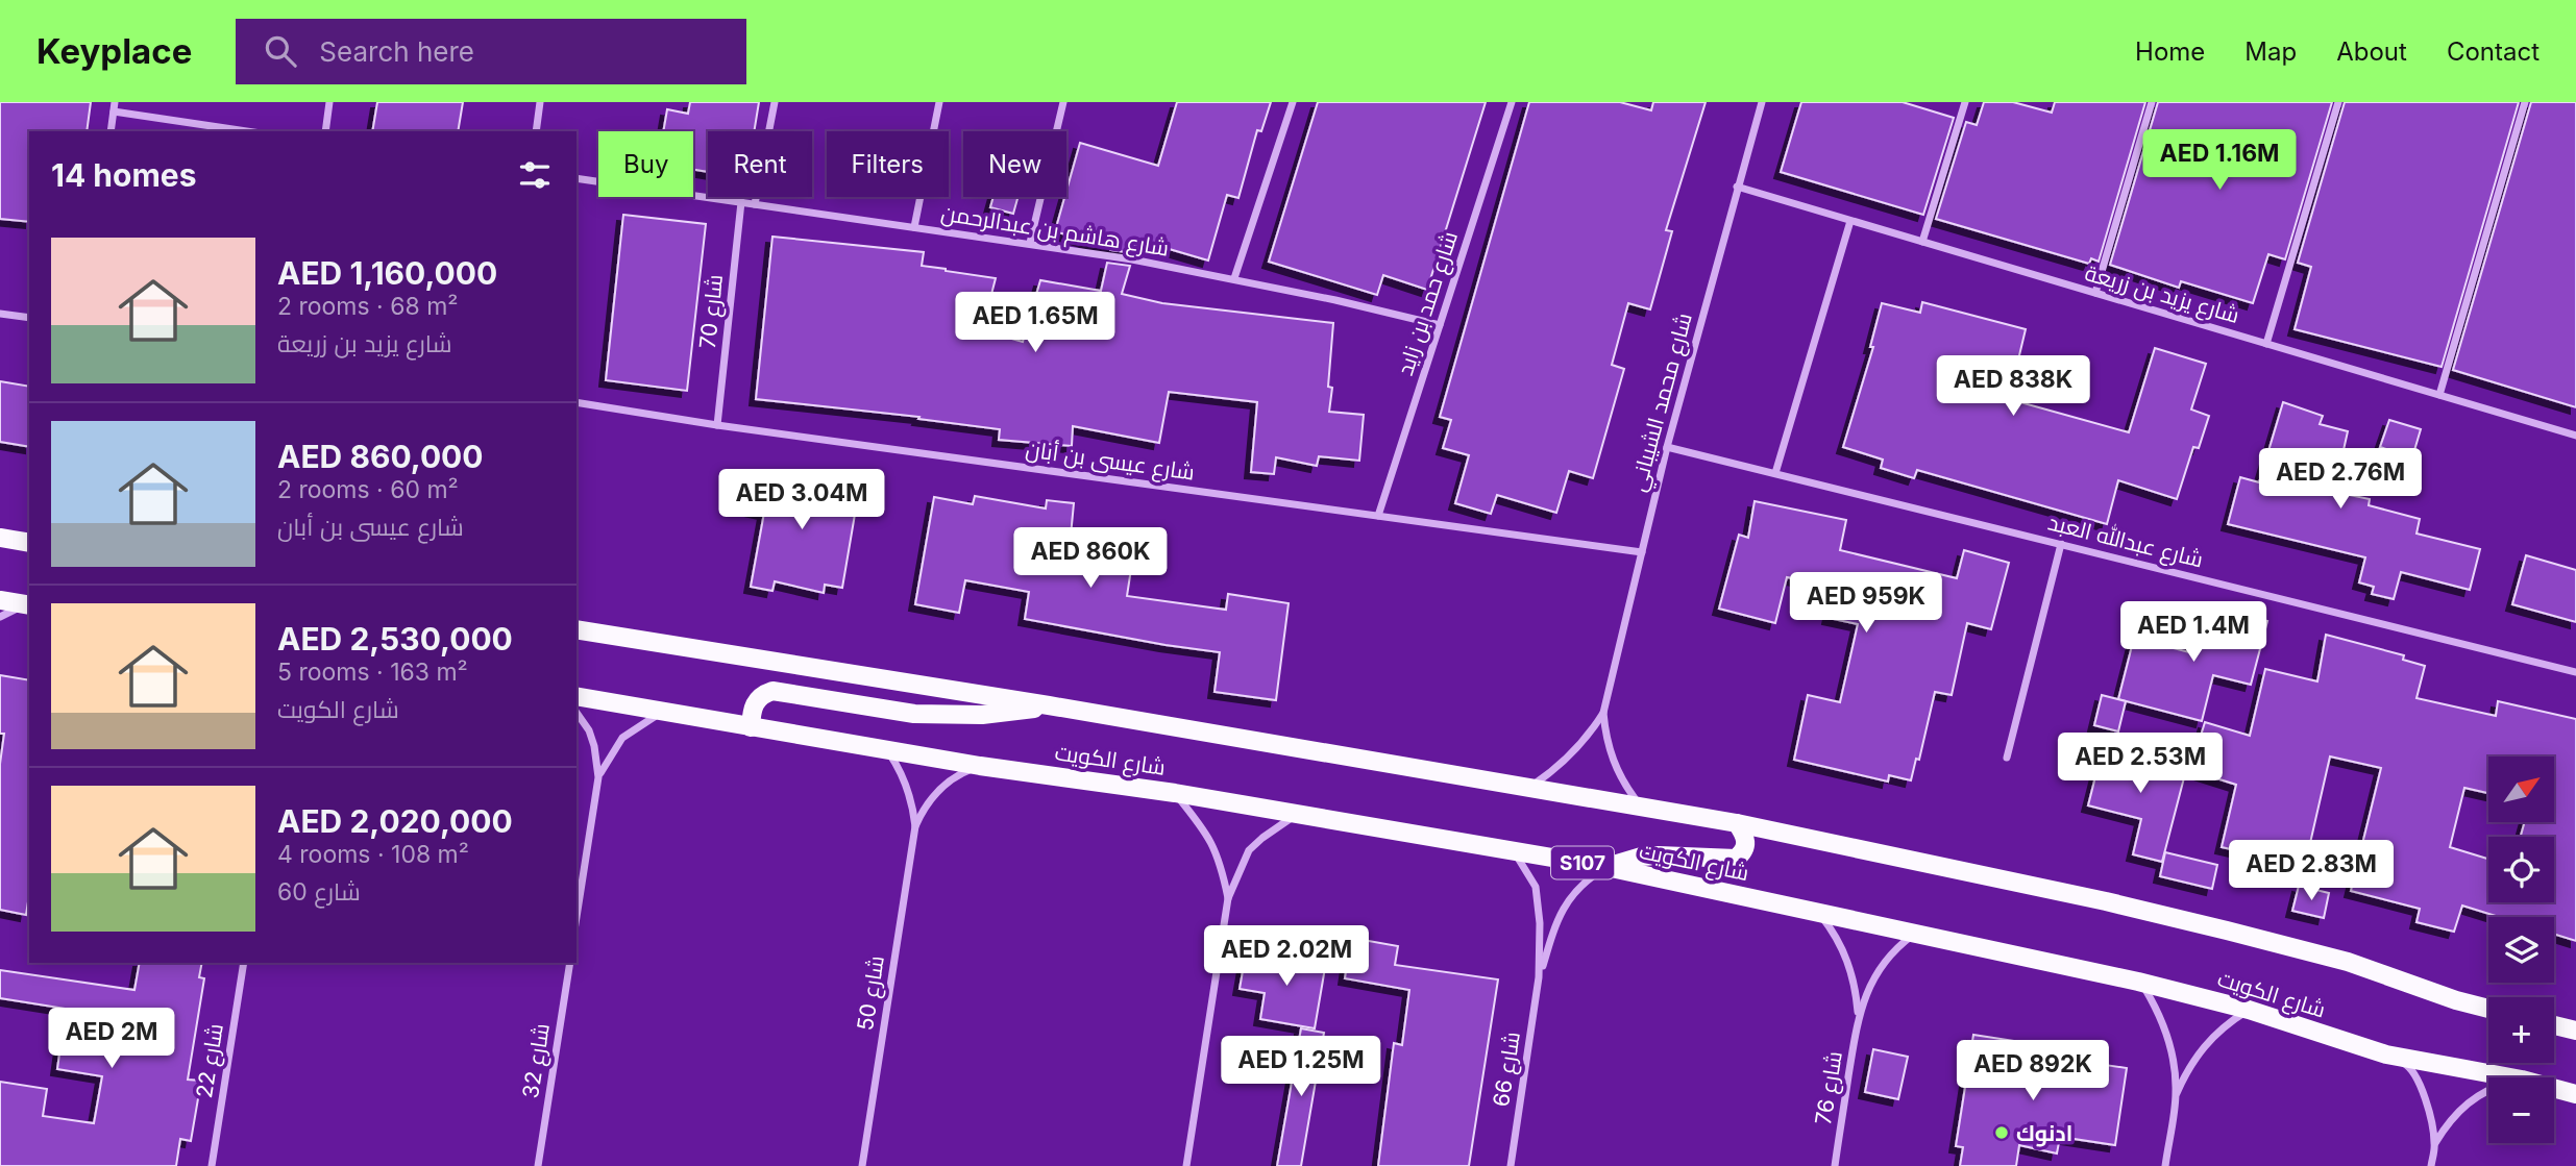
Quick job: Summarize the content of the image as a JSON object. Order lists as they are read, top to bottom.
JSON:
{
  "streets": {
    "main road": ["شارع الكويت", "S107"],
    "street": [
      "شارع هاشم بن عبدالرحمن",
      "شارع يزيد بن زريعة",
      "شارع حمد بن زايد",
      "شارع 70",
      "شارع محمد الشيباني",
      "شارع عيسى بن أبان",
      "شارع عبدالله العبد",
      "شارع 50",
      "شارع 22",
      "شارع 32",
      "شارع 66",
      "شارع 76"
    ]
  },
  "crossings": [
    ["شارع هاشم بن عبدالرحمن", "شارع حمد بن زايد"],
    ["شارع هاشم بن عبدالرحمن", "شارع 70"],
    ["شارع يزيد بن زريعة", "شارع محمد الشيباني"],
    ["شارع حمد بن زايد", "شارع عيسى بن أبان"],
    ["شارع 70", "شارع عيسى بن أبان"],
    ["شارع محمد الشيباني", "شارع عيسى بن أبان"],
    ["شارع محمد الشيباني", "شارع عبدالله العبد"],
    ["شارع محمد الشيباني", "شارع الكويت"],
    ["شارع الكويت", "شارع 50"],
    ["شارع الكويت", "شارع 66"],
    ["شارع الكويت", "شارع 76"]
  ],
  "places": ["ادنوك"],
  "north": "top right",
  "page": {
    "header": "Keyplace",
    "search": "Search here",
    "nav": [
      "Home",
      "Map",
      "About",
      "Contact"
    ],
    "price": [
      "AED 1.16M",
      "AED 1.65M",
      "AED 838K",
      "AED 2.76M",
      "AED 3.04M",
      "AED 860K",
      "AED 959K",
      "AED 1.4M",
      "AED 2.53M",
      "AED 2.83M",
      "AED 2.02M",
      "AED 2M",
      "AED 1.25M",
      "AED 892K"
    ],
    "chip": [
      "Buy",
      "Rent",
      "Filters",
      "New"
    ],
    "heading": "14 homes",
    "list": [
      {
        "name": "AED 1,160,000",
        "note": "2 rooms · 68 m² · شارع يزيد بن زريعة"
      },
      {
        "name": "AED 860,000",
        "note": "2 rooms · 60 m² · شارع عيسى بن أبان"
      },
      {
        "name": "AED 2,530,000",
        "note": "5 rooms · 163 m² · شارع الكويت"
      },
      {
        "name": "AED 2,020,000",
        "note": "4 rooms · 108 m² · شارع 60"
      }
    ],
    "map_buttons": ["+", "−"]
  }
}
